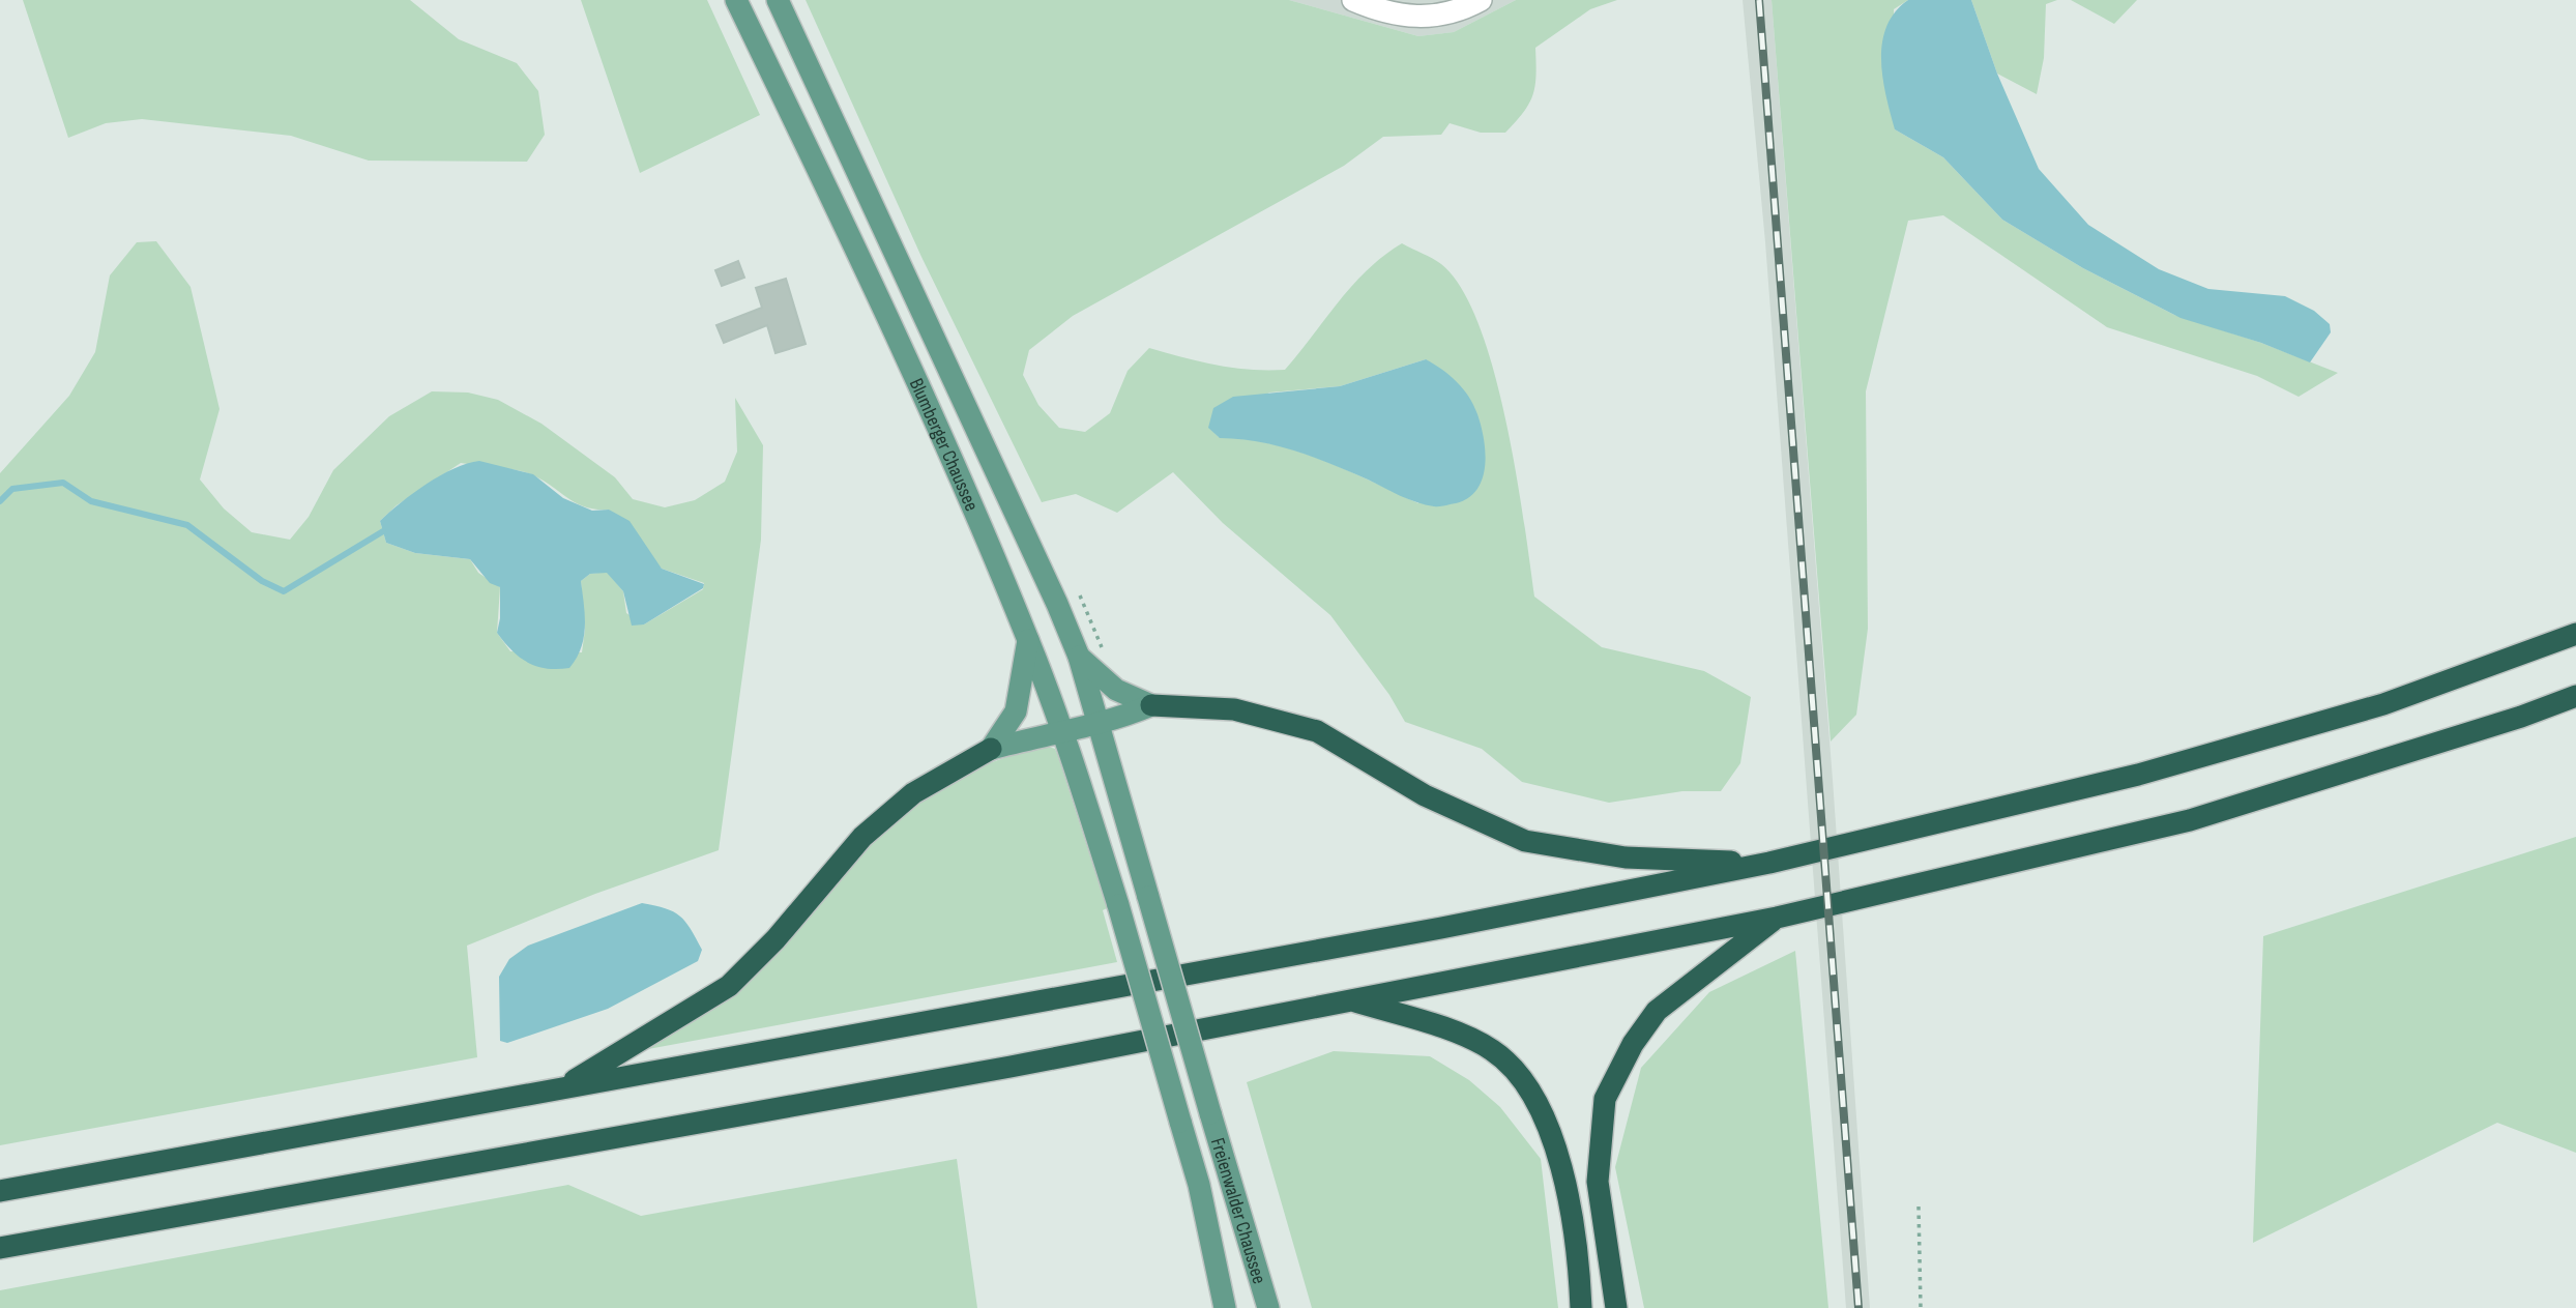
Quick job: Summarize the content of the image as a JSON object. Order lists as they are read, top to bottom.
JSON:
{
  "streets": {
    "main road": ["Blumberger Chaussee", "Freienwalder Chaussee"]
  },
  "crossings": [
    ["Blumberger Chaussee", "Freienwalder Chaussee"]
  ]
}
